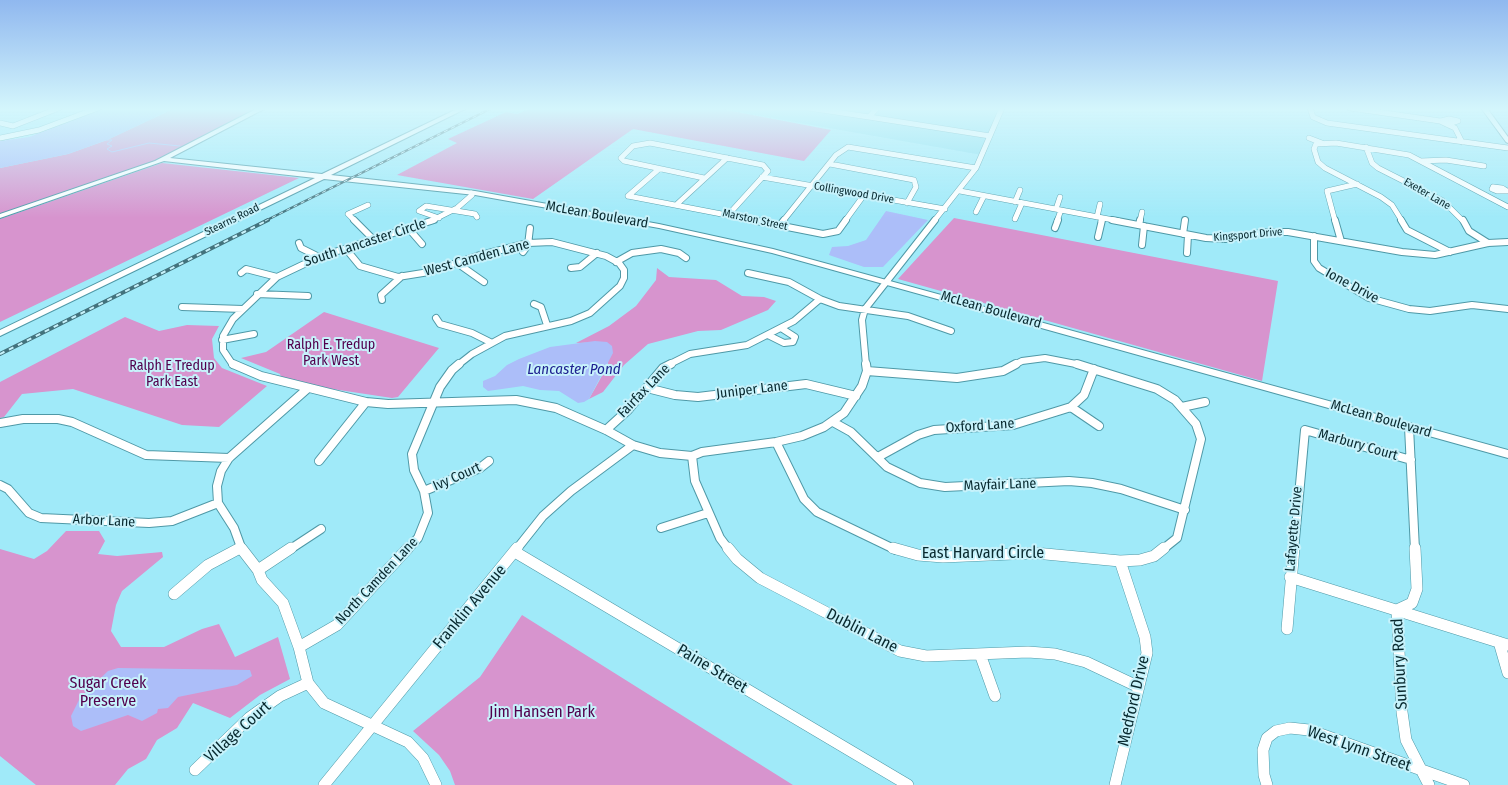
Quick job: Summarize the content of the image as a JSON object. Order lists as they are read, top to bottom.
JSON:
{
  "streets": {
    "main road": ["McLean Boulevard", "Stearns Road"],
    "street": [
      "Collingwood Drive",
      "Exeter Lane",
      "Marston Street",
      "Kingsport Drive",
      "South Lancaster Circle",
      "West Camden Lane",
      "Ione Drive",
      "Juniper Lane",
      "Fairfax Lane",
      "Oxford Lane",
      "Marbury Court",
      "Ivy Court",
      "Mayfair Lane",
      "Arbor Lane",
      "Lafayette Drive",
      "East Harvard Circle",
      "North Camden Lane",
      "Franklin Avenue",
      "Dublin Lane",
      "Sunbury Road",
      "Paine Street",
      "Medford Drive",
      "Village Court",
      "West Lynn Street"
    ]
  },
  "crossings": [
    ["Collingwood Drive", "Marston Street"],
    ["Exeter Lane", "Kingsport Drive"],
    ["McLean Boulevard", "Stearns Road"],
    ["McLean Boulevard", "South Lancaster Circle"],
    ["McLean Boulevard", "Sunbury Road"],
    ["Kingsport Drive", "Ione Drive"],
    ["South Lancaster Circle", "West Camden Lane"],
    ["West Camden Lane", "North Camden Lane"],
    ["Juniper Lane", "Fairfax Lane"],
    ["Oxford Lane", "Mayfair Lane"],
    ["Marbury Court", "Lafayette Drive"],
    ["Marbury Court", "Sunbury Road"],
    ["Ivy Court", "North Camden Lane"],
    ["Mayfair Lane", "East Harvard Circle"],
    ["East Harvard Circle", "Medford Drive"],
    ["Franklin Avenue", "Paine Street"],
    ["Dublin Lane", "Medford Drive"],
    ["Sunbury Road", "West Lynn Street"]
  ],
  "water": ["Lancaster Pond"],
  "parks": [
    "Ralph E. Tredup Park West",
    "Ralph E Tredup Park East",
    "Sugar Creek Preserve",
    "Jim Hansen Park"
  ]
}
